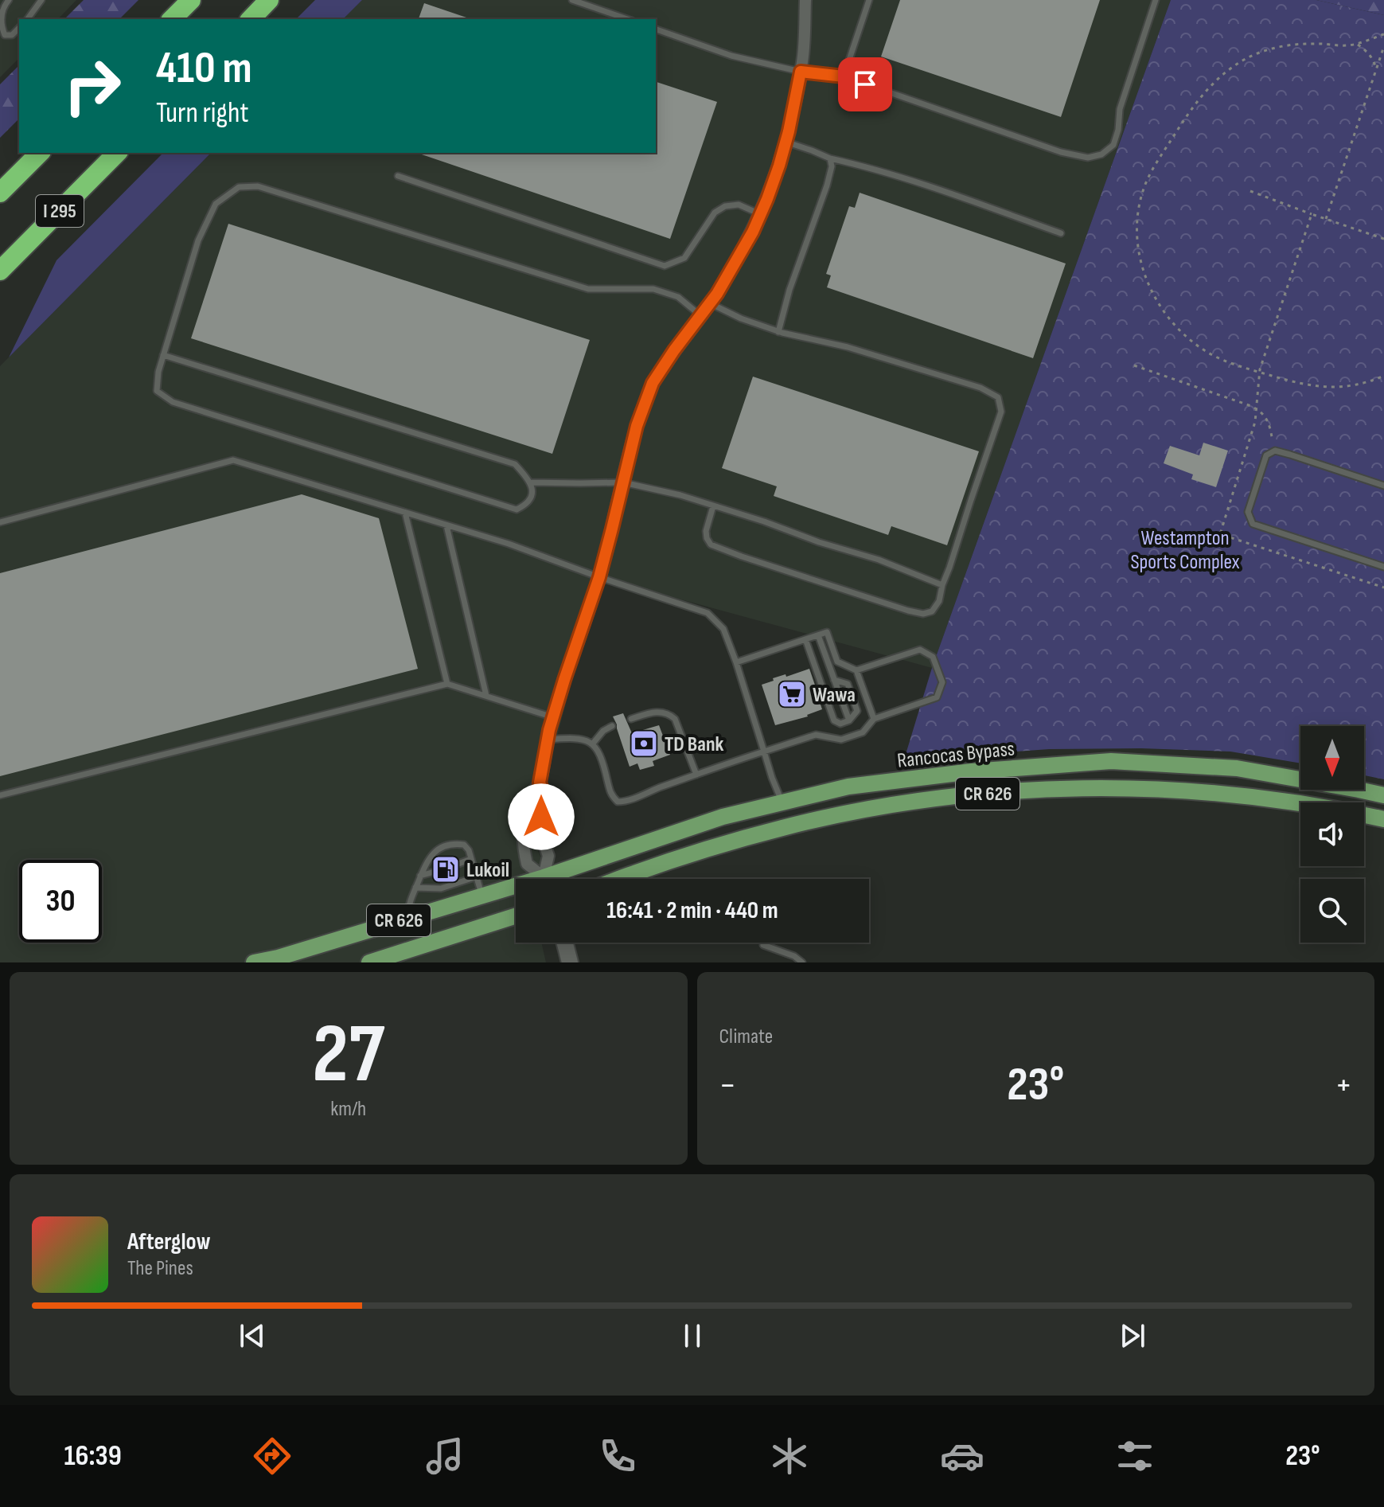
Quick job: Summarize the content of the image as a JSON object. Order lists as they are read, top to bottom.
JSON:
{
  "streets": {
    "highway": ["I 295"],
    "main road": ["Rancocas Bypass", "CR 626"]
  },
  "parks": ["Westampton Sports Complex"],
  "places": {
    "supermarket": ["Wawa"],
    "bank": ["TD Bank"],
    "fuel station": ["Lukoil"]
  },
  "north": "bottom",
  "page": {
    "turn": ["410 m", "Turn right"],
    "limit": "30",
    "trip": "16:41 · 2 min · 440 m",
    "tile": [
      ["27", "km/h"],
      "Climate"
    ],
    "heat": ["−", "23°", "+"],
    "song": ["Afterglow", "The Pines"],
    "tabs": ["16:39", "23°"]
  }
}
